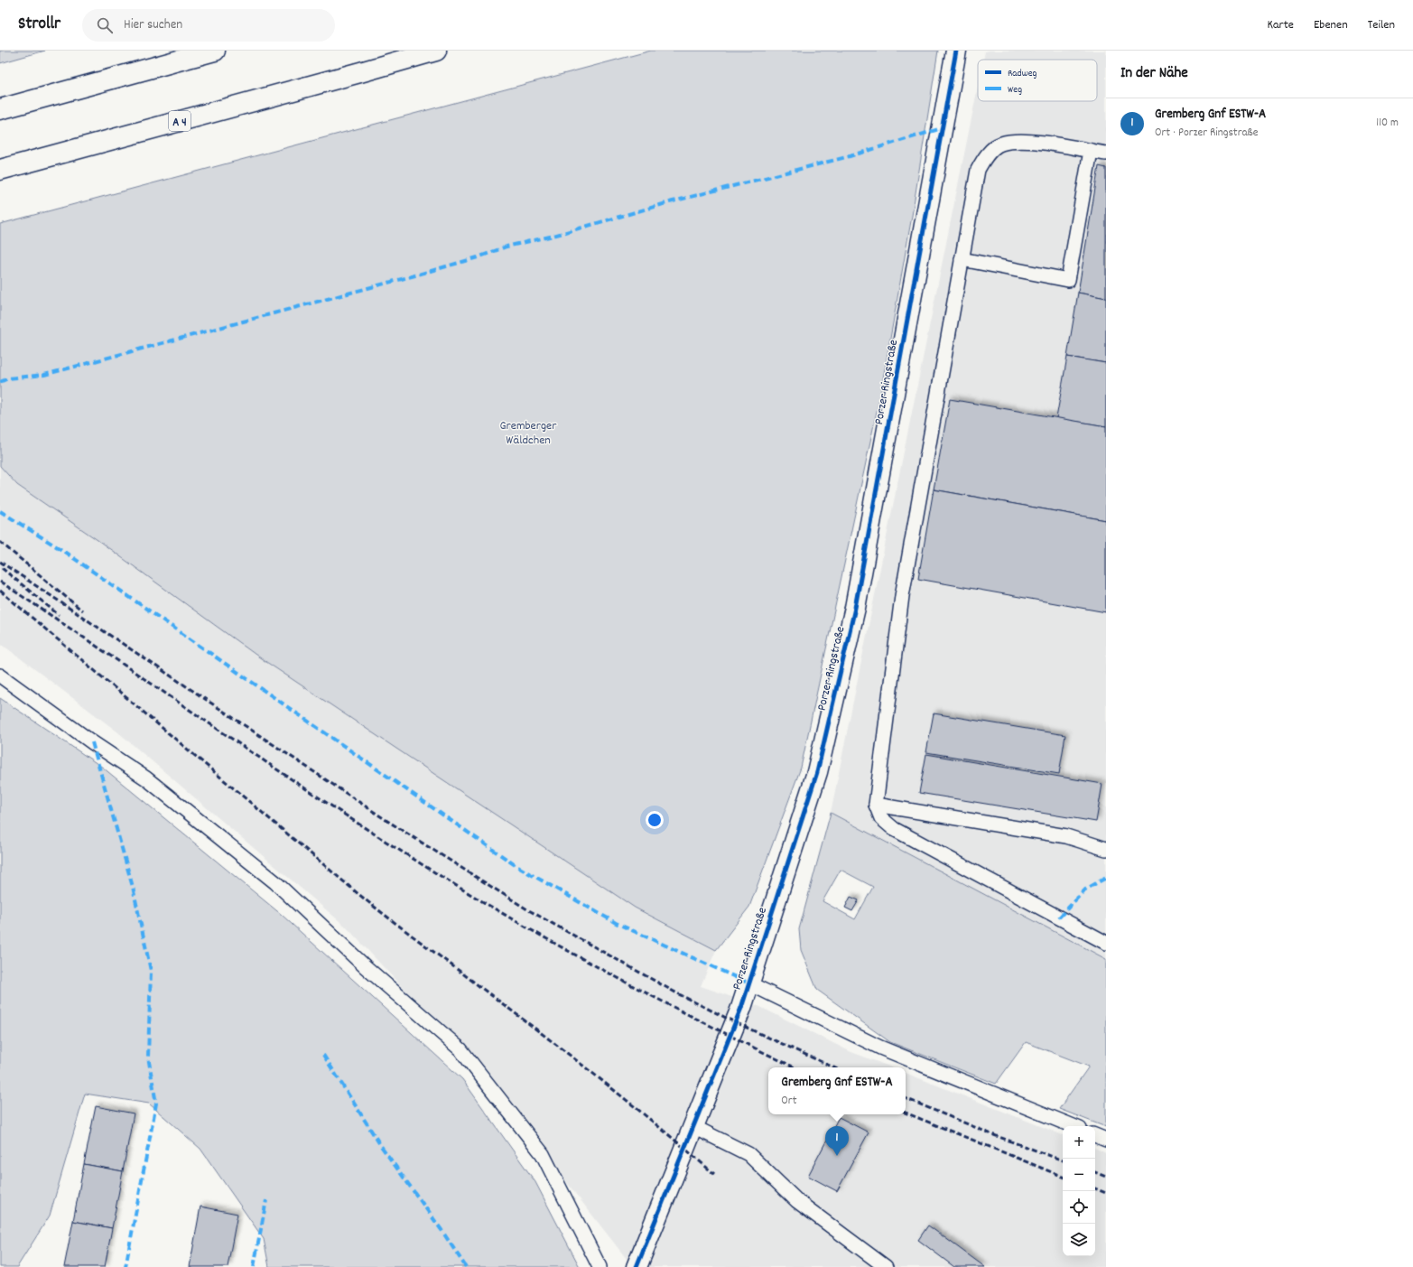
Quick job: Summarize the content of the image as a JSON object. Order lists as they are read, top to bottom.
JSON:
{
  "streets": {
    "main road": ["A 4", "Porzer Ringstraße"]
  },
  "parks": ["Gremberger Wäldchen"],
  "legend": ["Radweg", "Weg"],
  "page": {
    "header": "Strollr",
    "search": "Hier suchen",
    "nav": ["Karte", "Ebenen", "Teilen"],
    "heading": "In der Nähe",
    "list": [
      {
        "mark": "1",
        "name": "Gremberg Gnf ESTW-A",
        "note": "Ort · Porzer Ringstraße",
        "value": "110 m"
      }
    ],
    "popup": ["Gremberg Gnf ESTW-A", "Ort"],
    "map_buttons": ["+", "−"],
    "pins": "1"
  }
}
